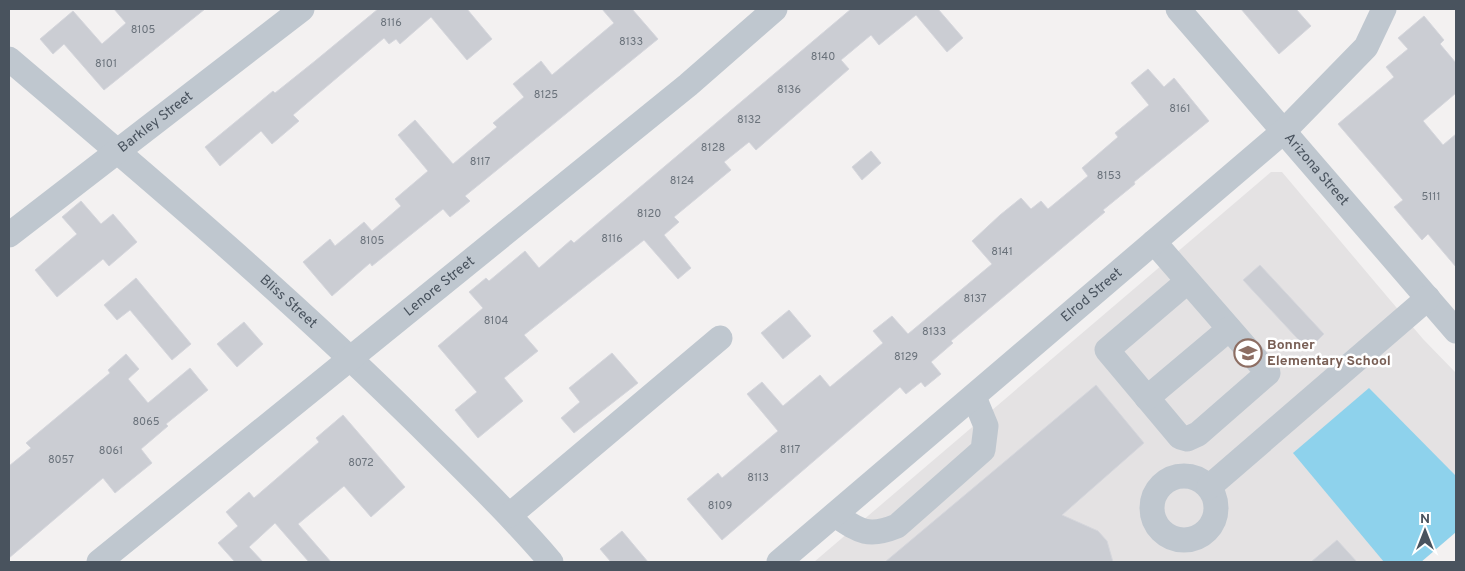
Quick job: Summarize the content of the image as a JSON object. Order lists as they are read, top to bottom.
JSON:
{
  "streets": {
    "street": [
      "Barkley Street",
      "Arizona Street",
      "Lenore Street",
      "Elrod Street",
      "Bliss Street"
    ]
  },
  "crossings": [
    ["Barkley Street", "Bliss Street"],
    ["Arizona Street", "Elrod Street"],
    ["Lenore Street", "Bliss Street"]
  ],
  "places": {
    "school or university": ["Bonner Elementary School"]
  },
  "house_numbers": [
    "8116",
    "8105",
    "8133",
    "8140",
    "8101",
    "8136",
    "8125",
    "8161",
    "8132",
    "8128",
    "8117",
    "8153",
    "8124",
    "5111",
    "8120",
    "8116",
    "8105",
    "8141",
    "8137",
    "8104",
    "8133",
    "8129",
    "8065",
    "8117",
    "8061",
    "8057",
    "8072",
    "8113",
    "8109"
  ],
  "north": "top"
}
